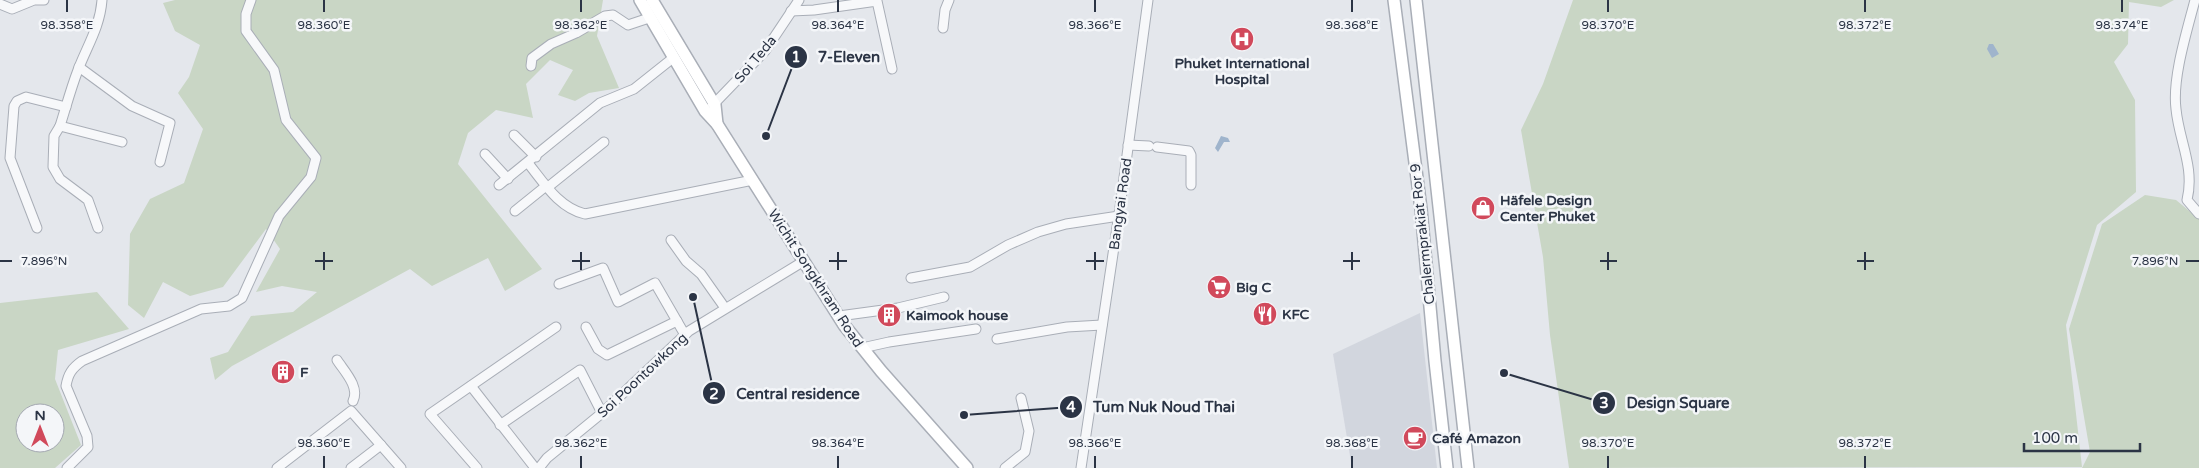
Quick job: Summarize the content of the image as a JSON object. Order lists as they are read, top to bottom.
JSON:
{
  "streets": {
    "main road": ["Chalermprakiat Ror 9", "Wichit Songkhram Road"],
    "street": ["Soi Teda", "Bangyai Road", "Soi Poontowkong"]
  },
  "crossings": [
    ["Soi Teda", "Wichit Songkhram Road"],
    ["Wichit Songkhram Road", "Soi Poontowkong"]
  ],
  "places": {
    "hospital": ["Phuket International Hospital"],
    "other": [
      "7-Eleven",
      "Central residence",
      "Design Square",
      "Tum Nuk Noud Thai"
    ],
    "shop": ["Häfele Design Center Phuket"],
    "supermarket": ["Big C"],
    "restaurant": ["KFC"],
    "building": ["Kaimook house", "F"],
    "cafe": ["Café Amazon"]
  },
  "scale_bar": "100 m",
  "north": "top",
  "coordinates": [
    "98.358°E",
    "98.360°E",
    "98.362°E",
    "98.364°E",
    "98.366°E",
    "98.368°E",
    "98.370°E",
    "98.372°E",
    "98.374°E",
    "7.896°N"
  ]
}
